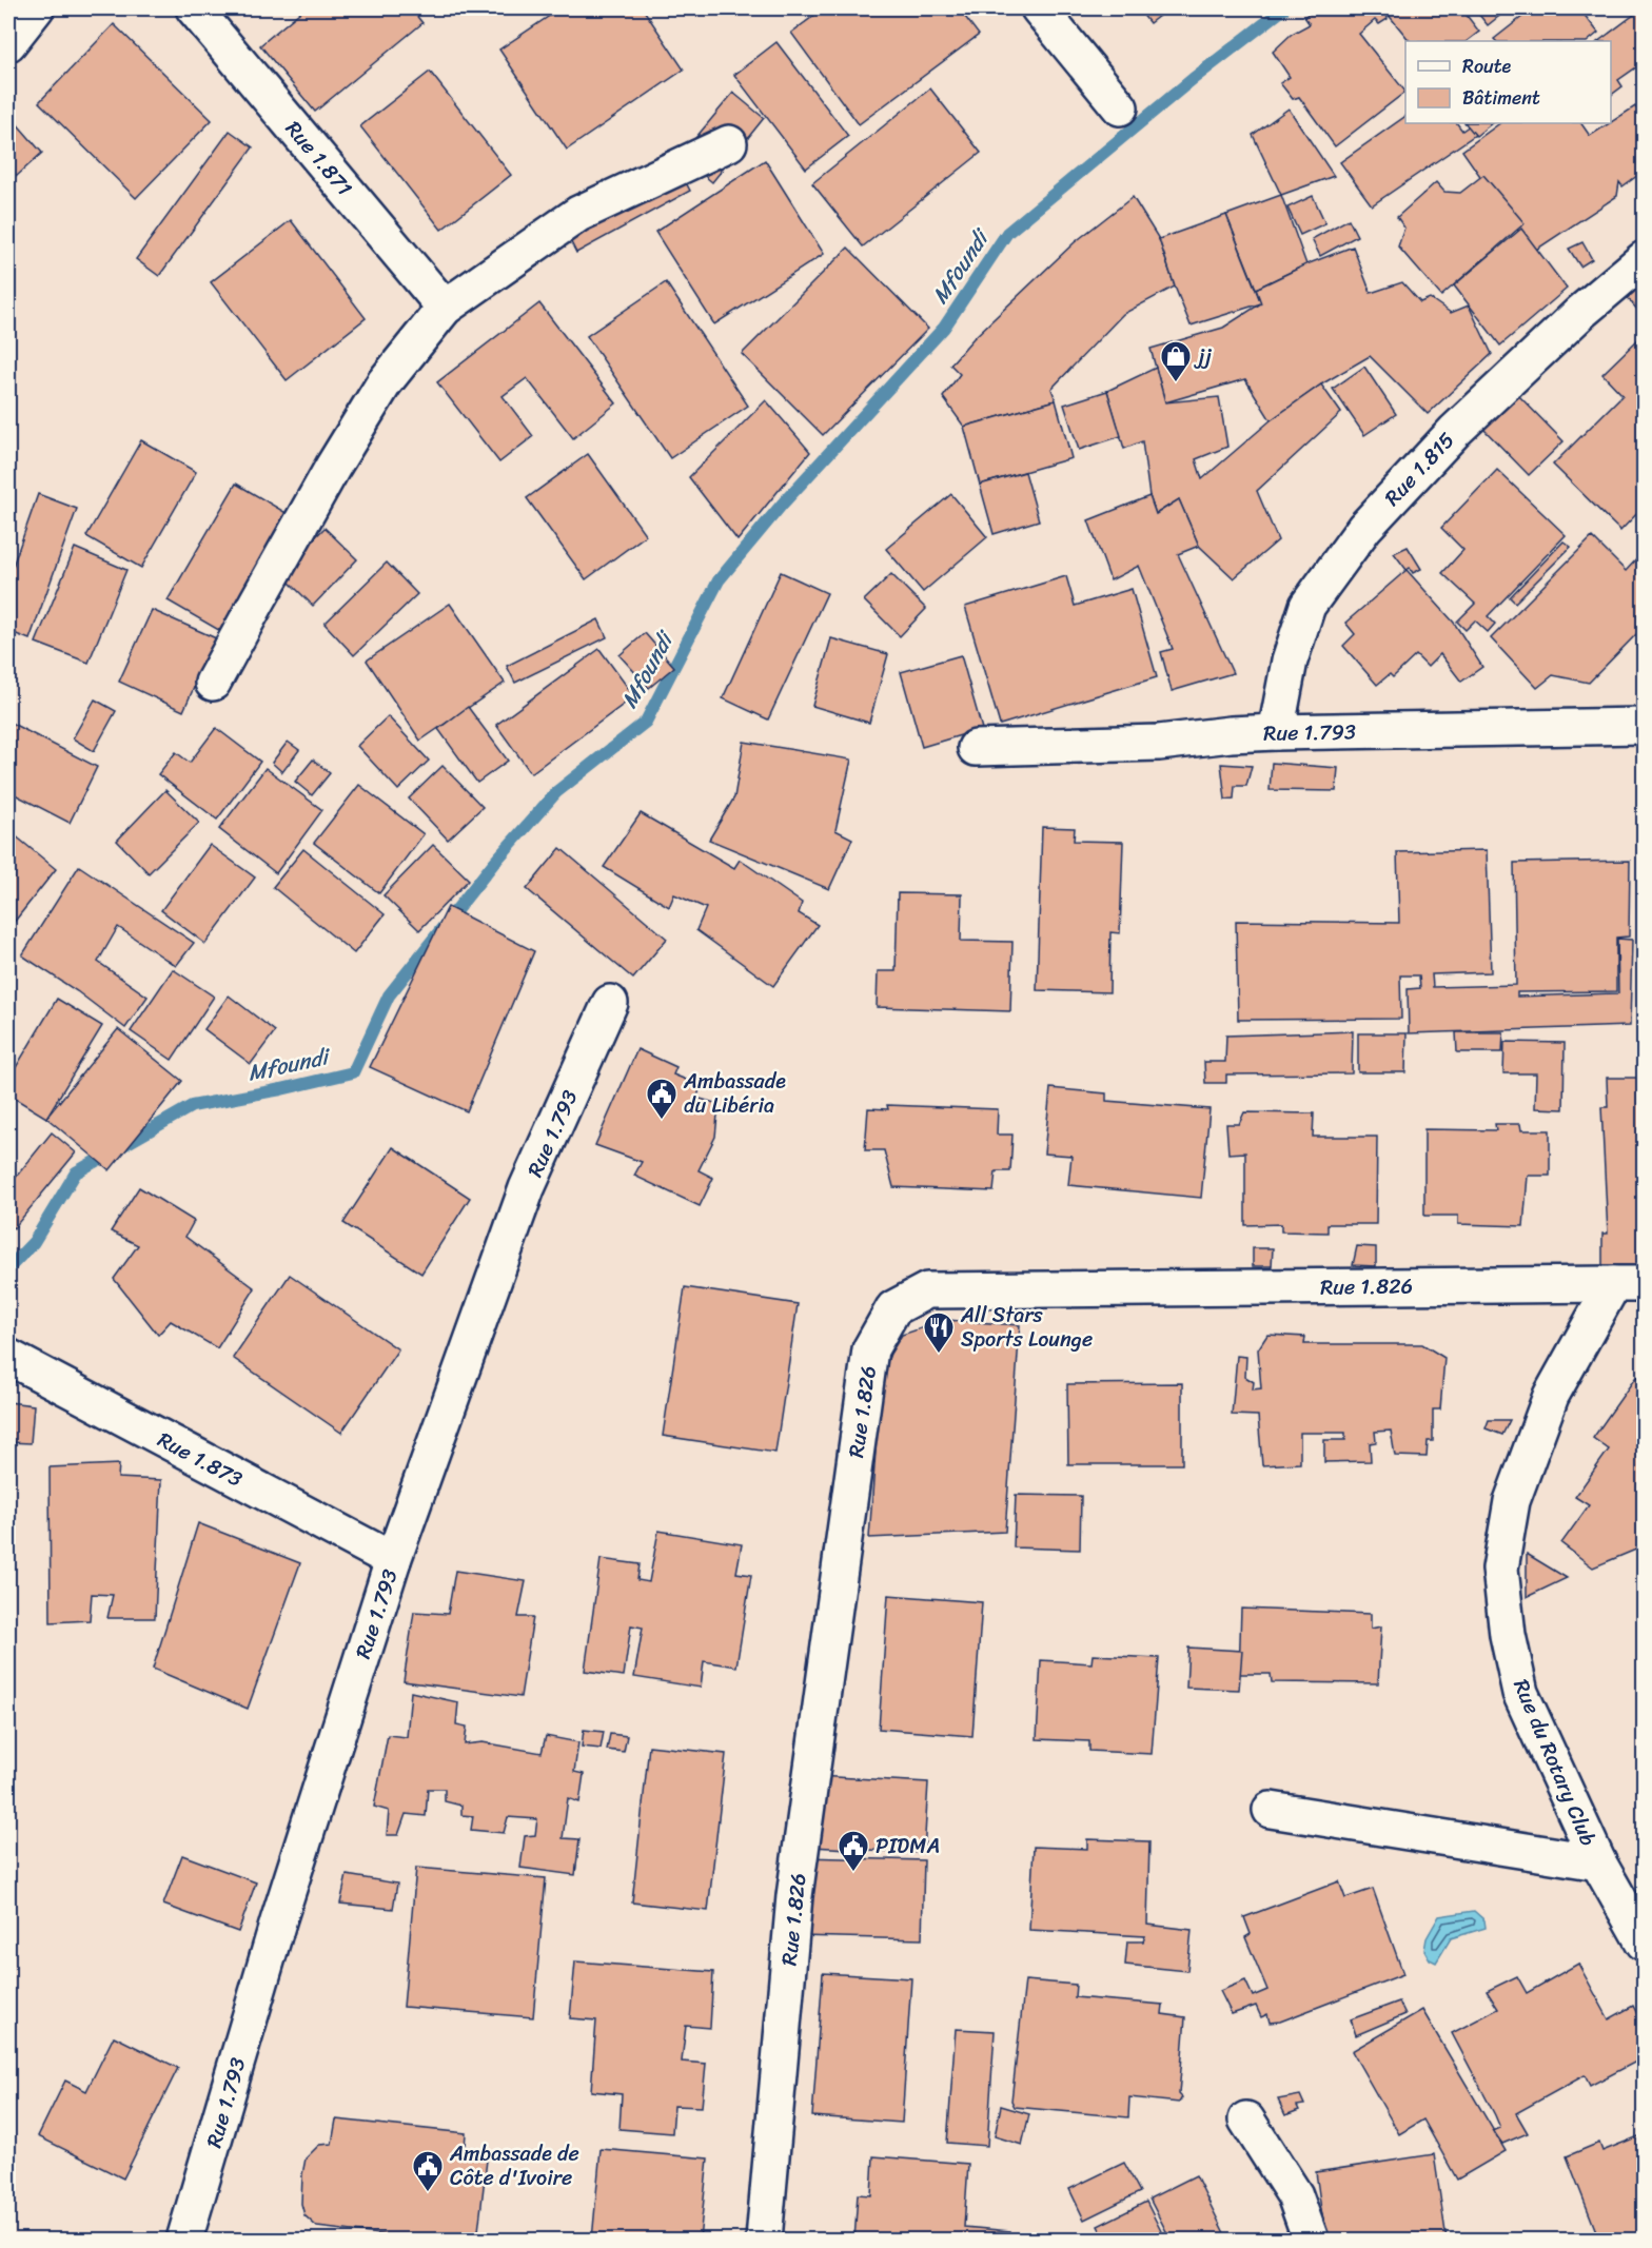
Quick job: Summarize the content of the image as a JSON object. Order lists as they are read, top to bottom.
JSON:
{
  "streets": {
    "street": [
      "Rue 1.871",
      "Rue 1.815",
      "Rue 1.793",
      "Rue 1.826",
      "Rue 1.873",
      "Rue du Rotary Club"
    ]
  },
  "crossings": [
    ["Rue 1.815", "Rue 1.793"],
    ["Rue 1.793", "Rue 1.873"],
    ["Rue 1.826", "Rue du Rotary Club"]
  ],
  "water": ["Mfoundi"],
  "places": {
    "shop": ["jj"],
    "public building": ["Ambassade du Libéria", "PIDMA", "Ambassade de Côte d'Ivoire"],
    "restaurant": ["All Stars Sports Lounge"]
  },
  "legend": ["Route", "Bâtiment"]
}
